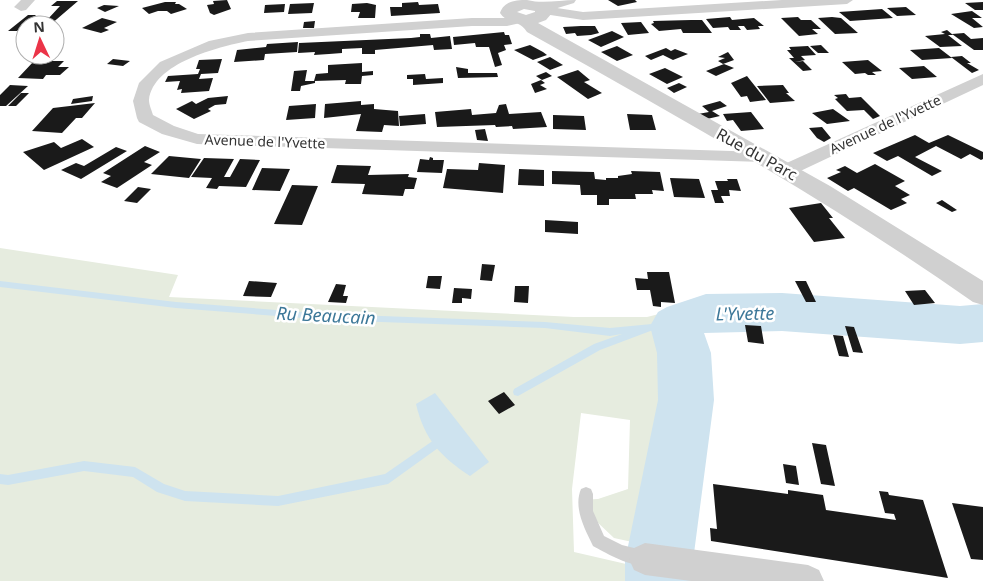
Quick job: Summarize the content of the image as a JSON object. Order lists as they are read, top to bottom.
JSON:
{
  "streets": {
    "street": ["Avenue de l'Yvette", "Rue du Parc"]
  },
  "crossings": [
    ["Avenue de l'Yvette", "Rue du Parc"]
  ],
  "water": ["L'Yvette", "Ru Beaucain"],
  "north": "top"
}
